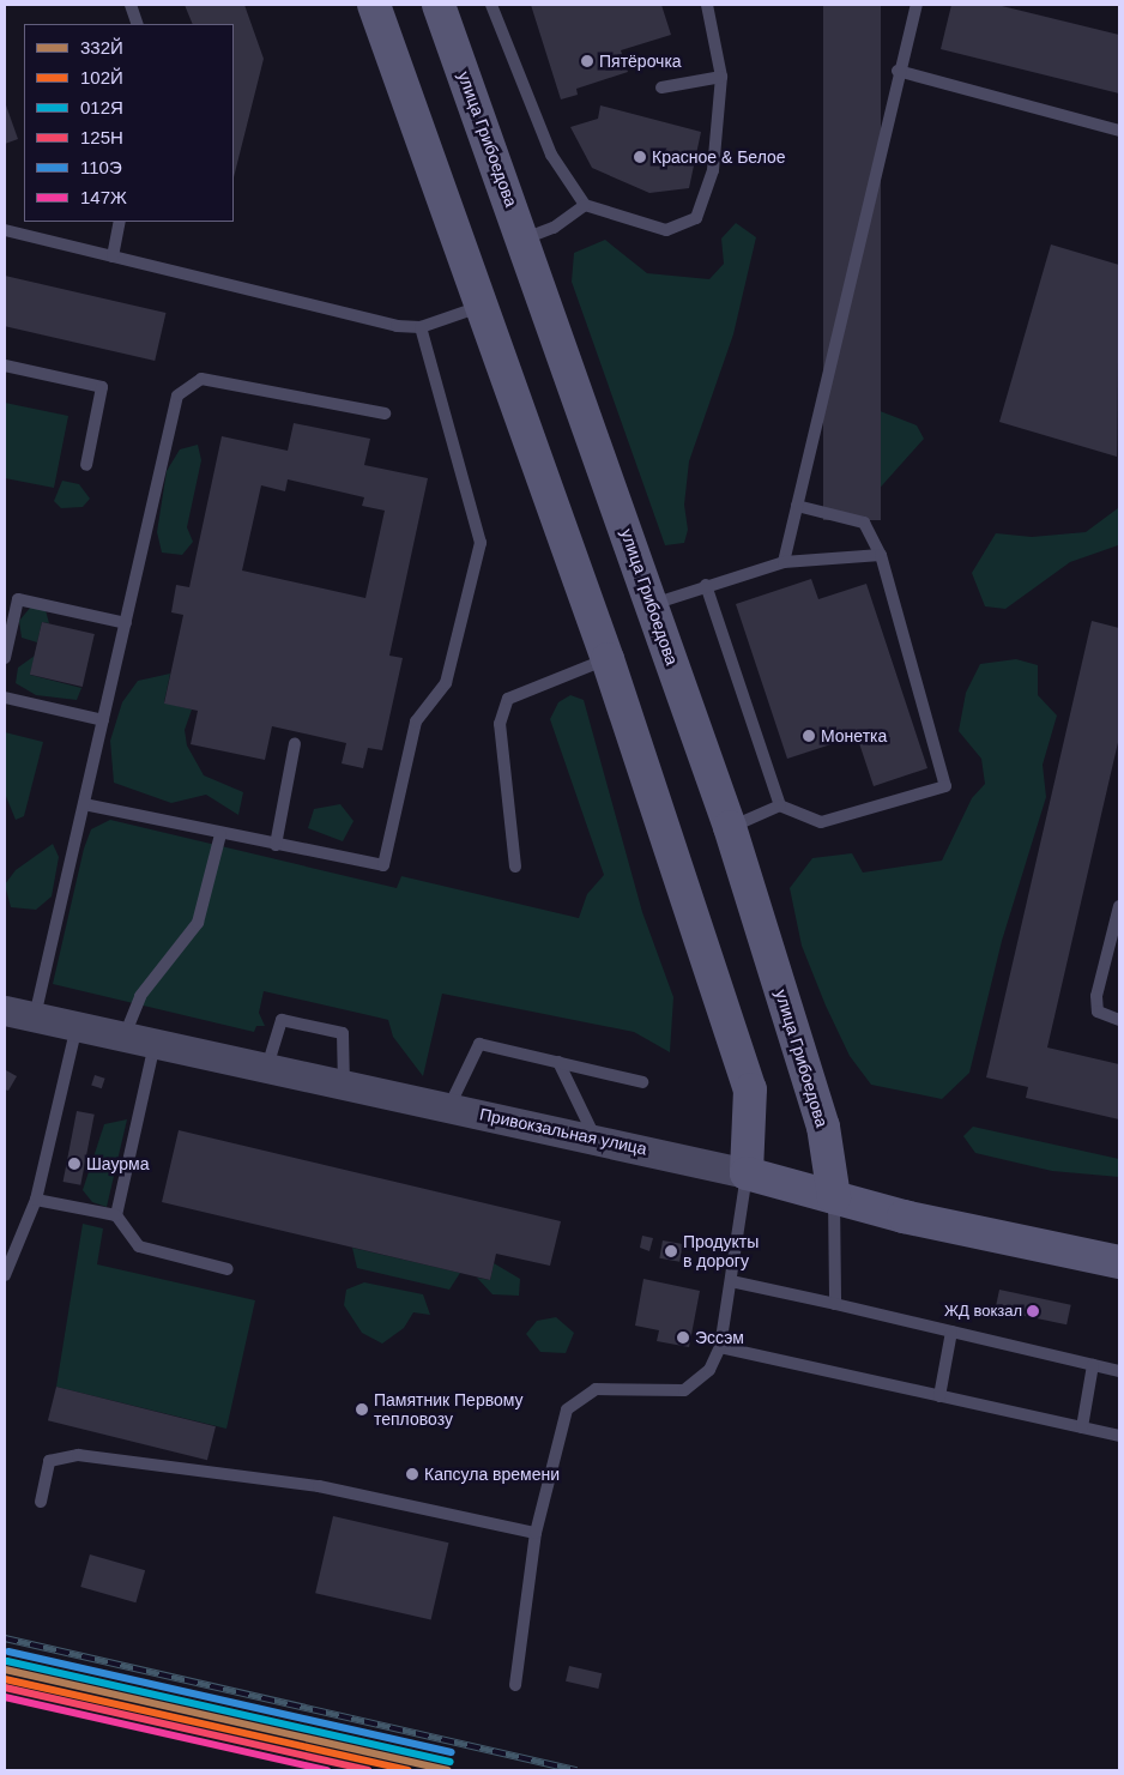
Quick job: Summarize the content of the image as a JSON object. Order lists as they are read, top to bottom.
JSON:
{
  "streets": {
    "main road": ["улица Грибоедова", "Привокзальная улица"]
  },
  "crossings": [
    ["улица Грибоедова", "Привокзальная улица"]
  ],
  "places": [
    "Пятёрочка",
    "Красное & Белое",
    "Монетка",
    "Шаурма",
    "Продукты в дорогу",
    "ЖД вокзал",
    "Эссэм",
    "Памятник Первому тепловозу",
    "Капсула времени"
  ],
  "lines": [
    "transit line 110Э",
    "transit line 012Я",
    "transit line 332Й",
    "transit line 102Й",
    "transit line 125Н",
    "transit line 147Ж"
  ],
  "legend": [
    "332Й",
    "102Й",
    "012Я",
    "125Н",
    "110Э",
    "147Ж"
  ]
}
